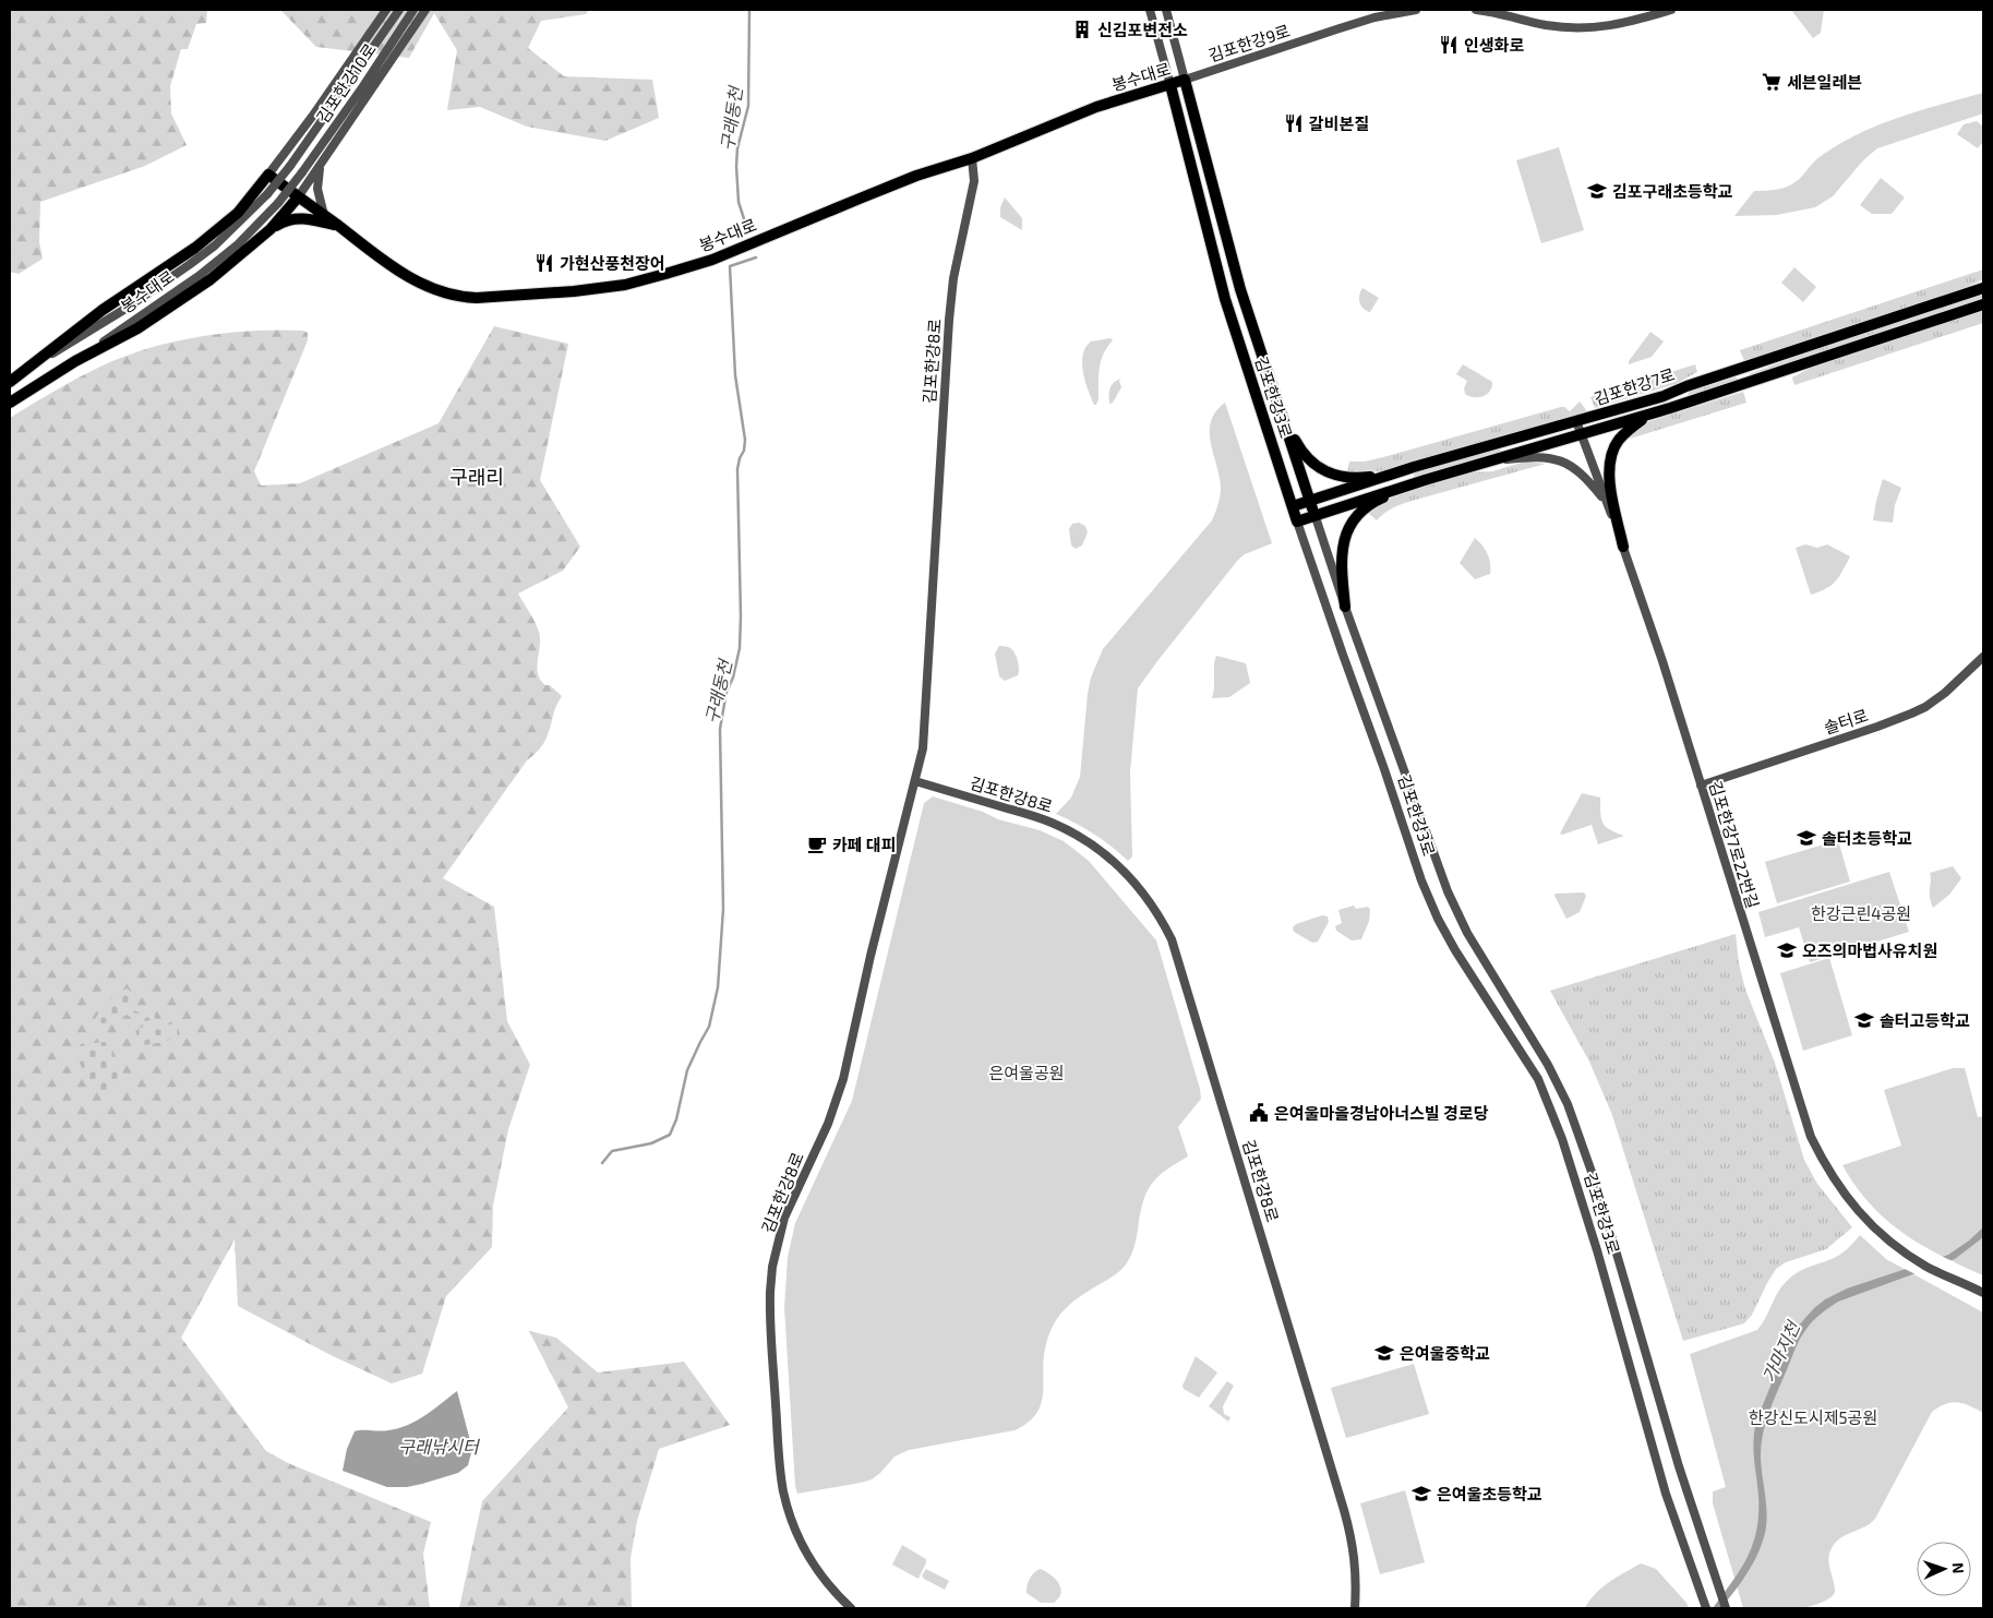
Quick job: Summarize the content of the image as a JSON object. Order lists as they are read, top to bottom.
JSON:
{
  "streets": {
    "main road": ["봉수대로", "김포한강7로", "김포한강3로"],
    "street": [
      "김포한강9로",
      "김포한강10로",
      "김포한강8로",
      "솔터로",
      "김포한강7로22번길"
    ]
  },
  "crossings": [
    ["김포한강9로", "봉수대로"],
    ["김포한강9로", "김포한강3로"],
    ["봉수대로", "김포한강10로"],
    ["봉수대로", "김포한강8로"],
    ["봉수대로", "김포한강3로"],
    ["김포한강7로", "김포한강3로"],
    ["김포한강7로", "김포한강7로22번길"],
    ["솔터로", "김포한강7로22번길"]
  ],
  "districts": ["구래리"],
  "water": ["구래동천", "가마지천", "구래낚시터"],
  "parks": ["한강근린4공원", "은여울공원", "한강신도시제5공원"],
  "places": {
    "building": ["신김포변전소"],
    "restaurant": ["인생화로", "갈비본질", "가현산풍천장어"],
    "supermarket": ["세븐일레븐"],
    "school or university": [
      "김포구래초등학교",
      "솔터초등학교",
      "오즈의마법사유치원",
      "솔터고등학교",
      "은여울중학교",
      "은여울초등학교"
    ],
    "cafe": ["카페 대피"],
    "public building": ["은여울마을경남아너스빌 경로당"]
  },
  "north": "right"
}
